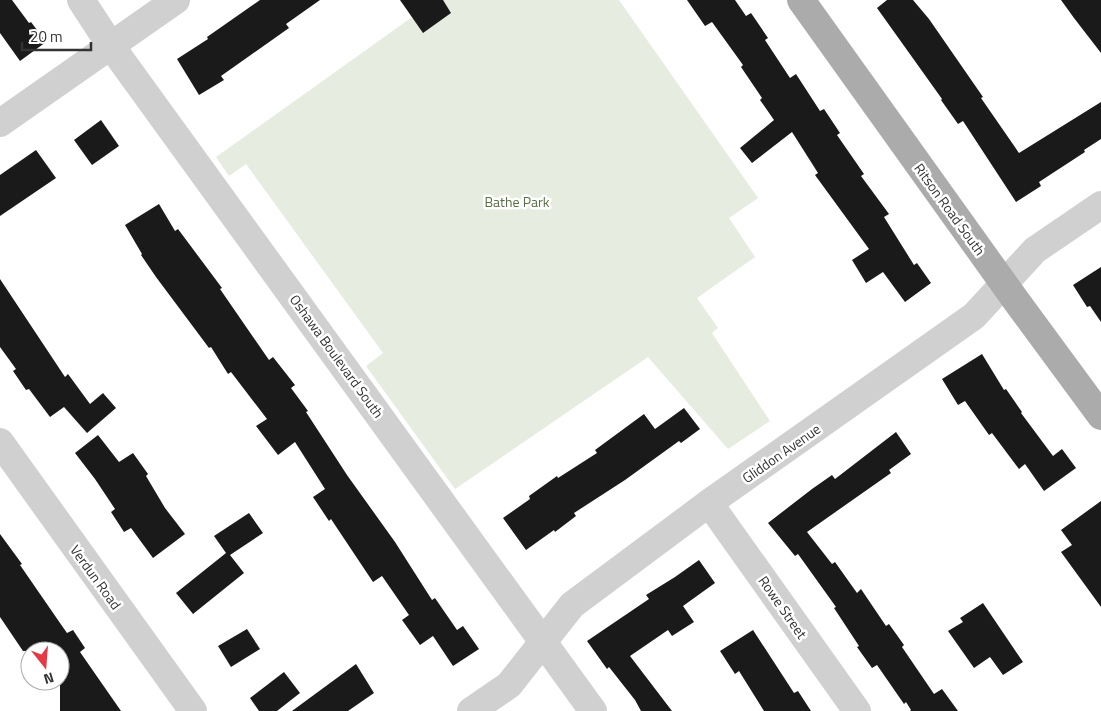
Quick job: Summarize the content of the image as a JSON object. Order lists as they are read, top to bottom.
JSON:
{
  "streets": {
    "main road": ["Ritson Road South"],
    "street": [
      "Oshawa Boulevard South",
      "Gliddon Avenue",
      "Verdun Road",
      "Rowe Street"
    ]
  },
  "crossings": [
    ["Ritson Road South", "Gliddon Avenue"],
    ["Oshawa Boulevard South", "Gliddon Avenue"],
    ["Gliddon Avenue", "Rowe Street"]
  ],
  "parks": ["Bathe Park"],
  "scale_bar": "20 m",
  "north": "bottom"
}
